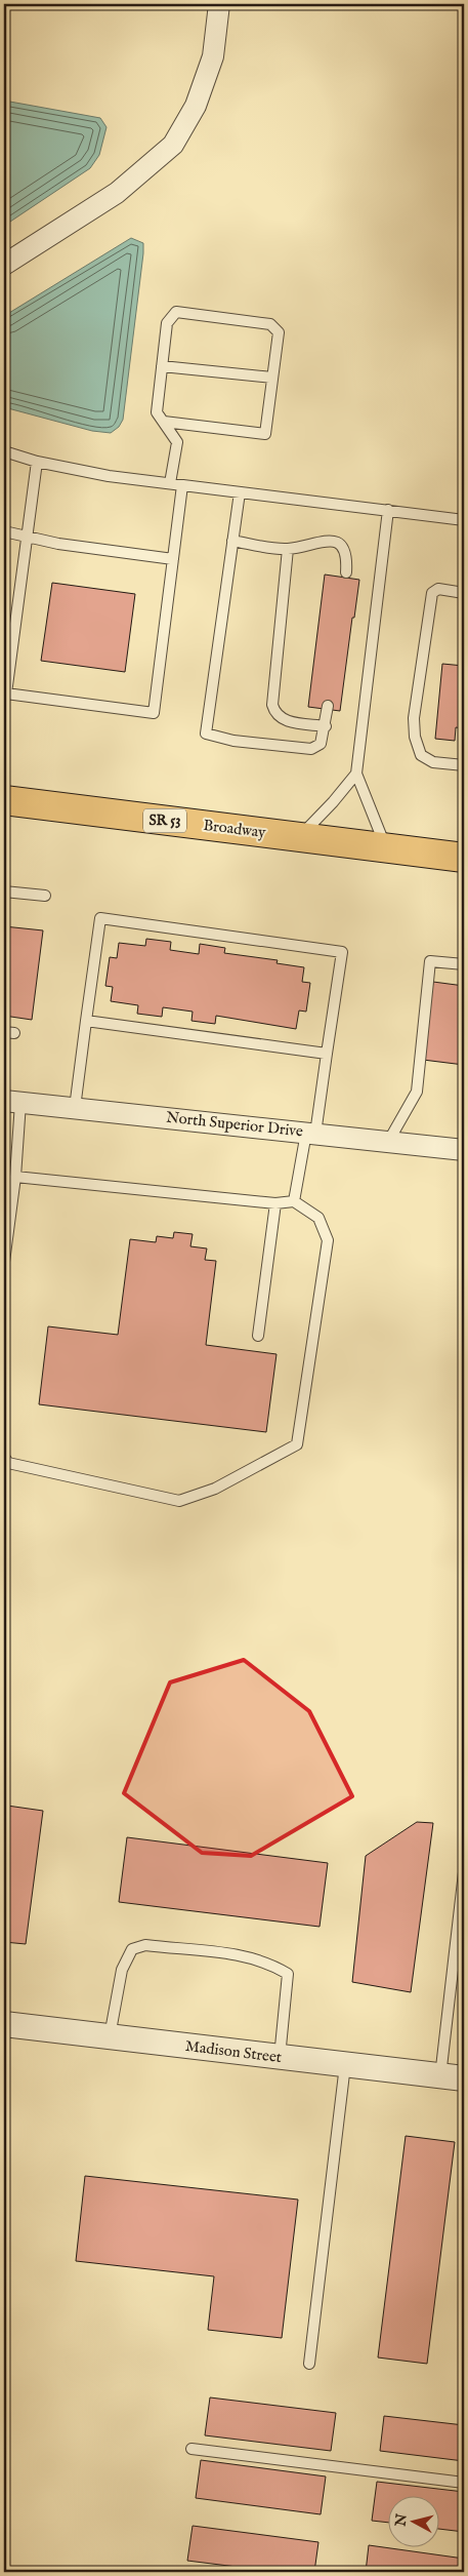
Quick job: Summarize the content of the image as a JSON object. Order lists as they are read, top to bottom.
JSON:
{
  "streets": {
    "main road": ["SR 53", "Broadway"],
    "street": ["North Superior Drive", "Madison Street"]
  },
  "north": "left"
}
